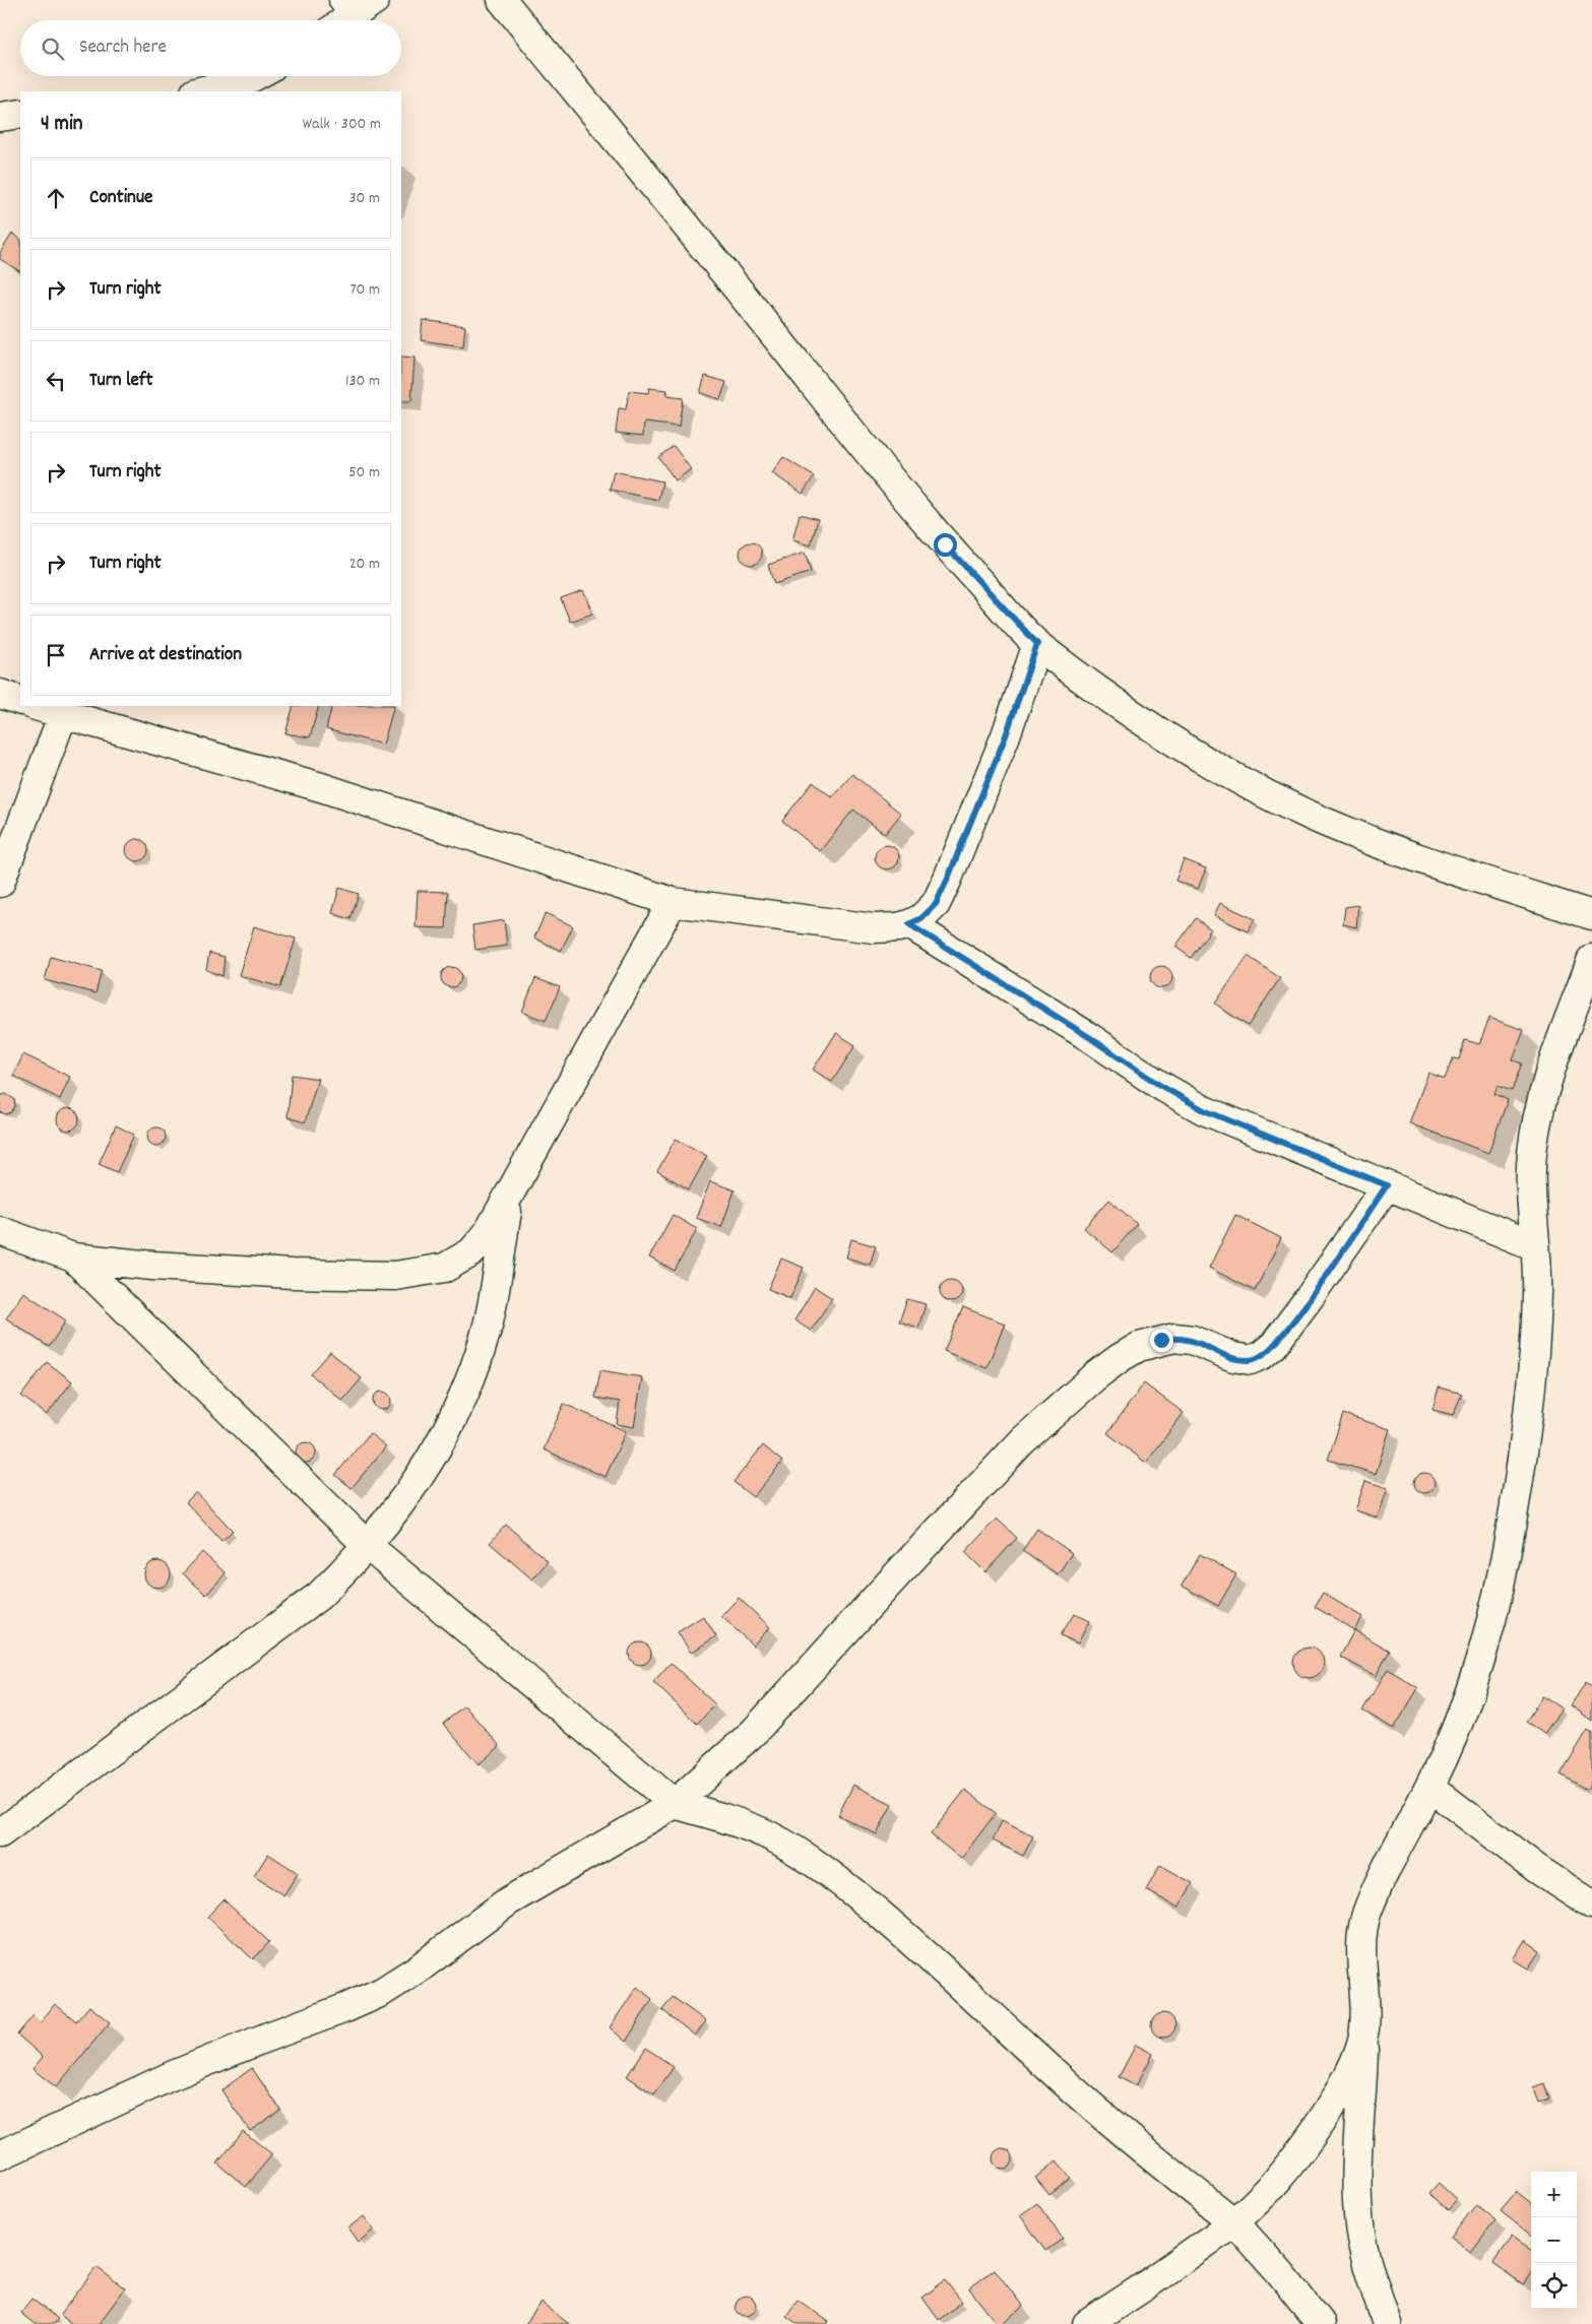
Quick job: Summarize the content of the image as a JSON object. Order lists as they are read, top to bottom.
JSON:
{
  "page": {
    "search": "Search here",
    "heading": ["4 min", "Walk · 300 m"],
    "list": [
      ["Continue", "30 m"],
      ["Turn right", "70 m"],
      ["Turn left", "130 m"],
      ["Turn right", "50 m"],
      ["Turn right", "20 m"],
      "Arrive at destination"
    ],
    "map_buttons": ["+", "−"]
  }
}
